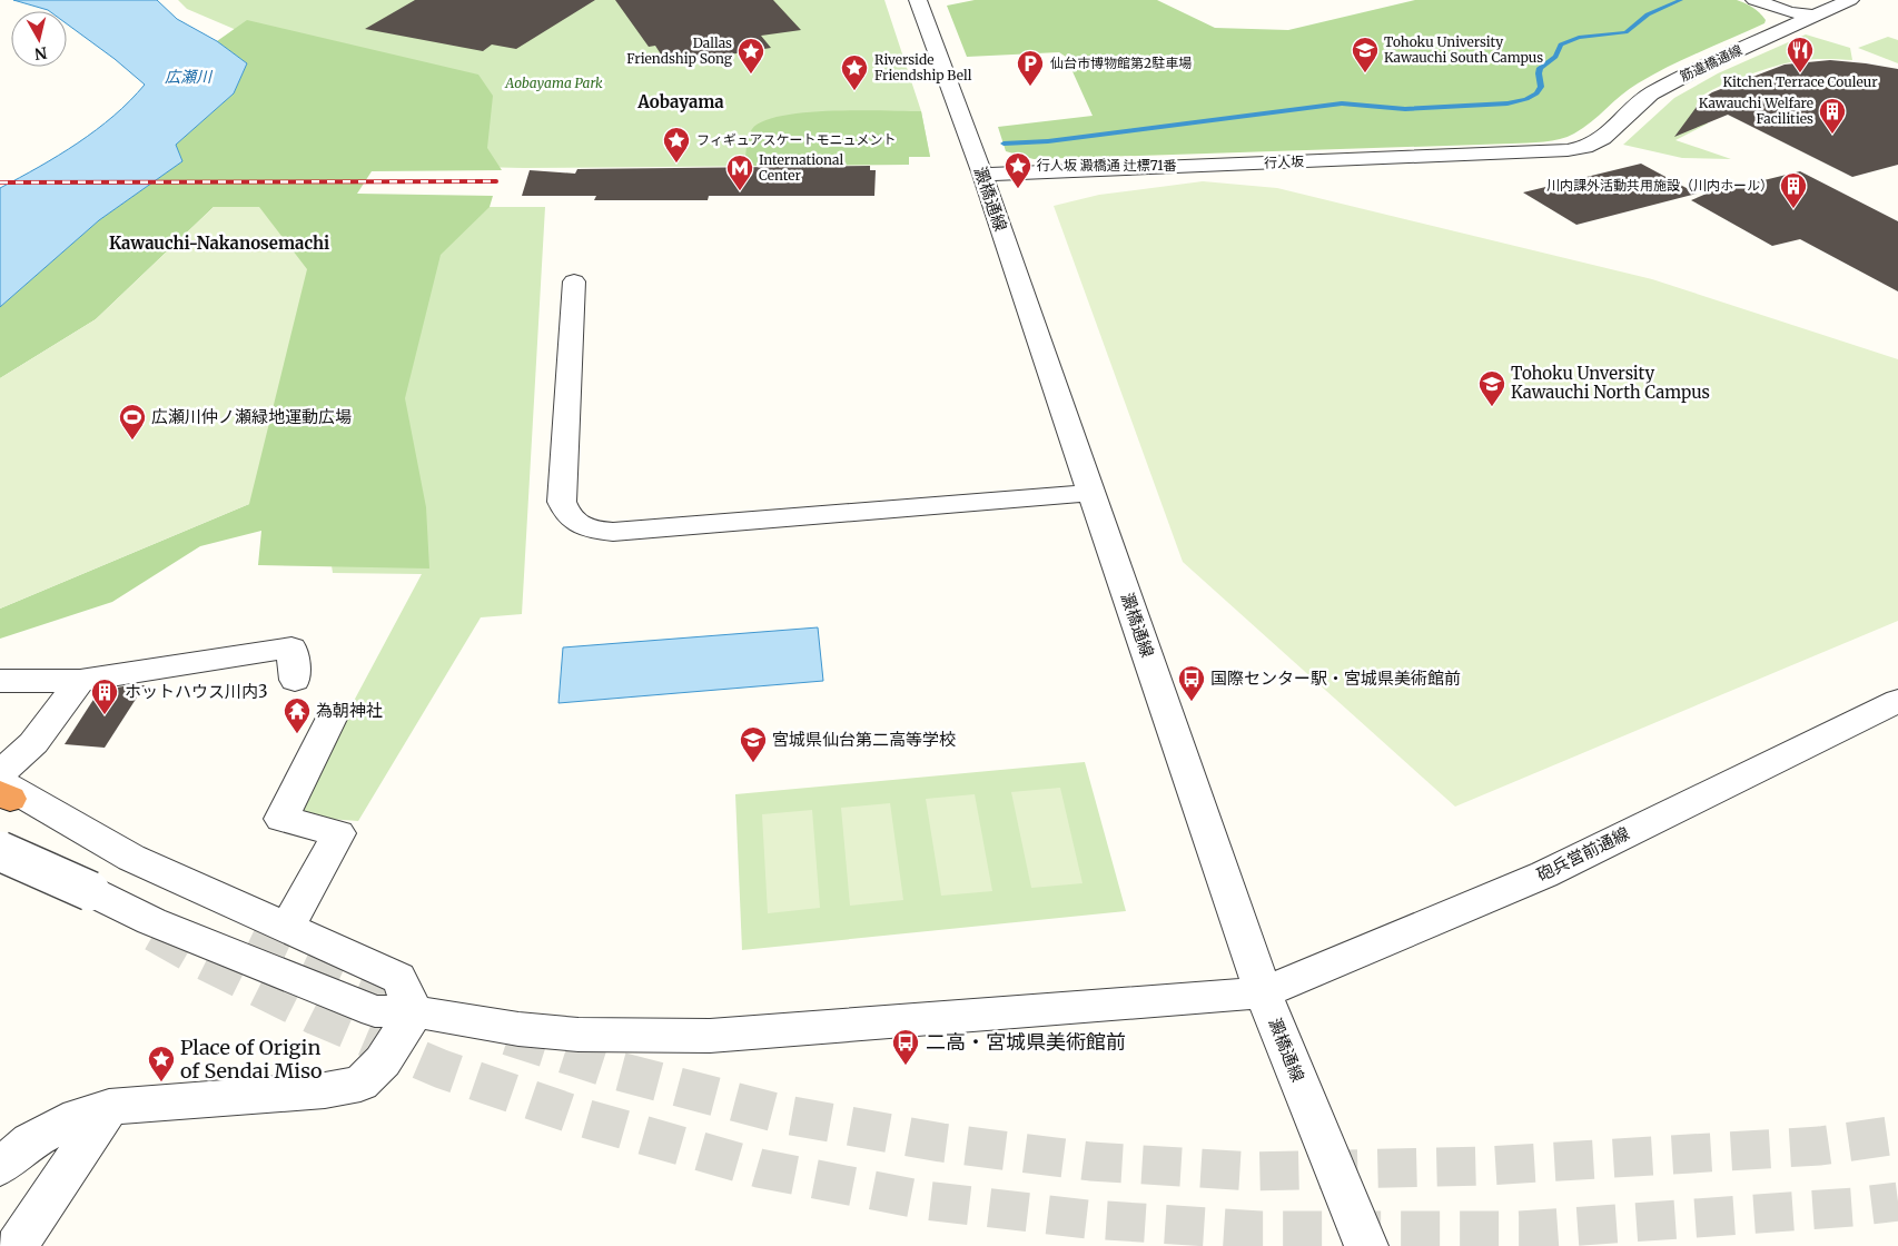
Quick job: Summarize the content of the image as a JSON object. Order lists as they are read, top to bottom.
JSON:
{
  "streets": {
    "street": [
      "筋違橋通線",
      "行人坂",
      "澱橋通線",
      "砲兵営前通線"
    ]
  },
  "crossings": [
    ["筋違橋通線", "行人坂"],
    ["行人坂", "澱橋通線"],
    ["澱橋通線", "砲兵営前通線"]
  ],
  "districts": ["Aobayama", "Kawauchi-Nakanosemachi"],
  "water": ["広瀬川"],
  "parks": ["Aobayama Park"],
  "places": {
    "school or university": ["Tohoku University Kawauchi South Campus", "Tohoku Unversity Kawauchi North Campus", "宮城県仙台第二高等学校"],
    "restaurant": ["Kitchen Terrace Couleur"],
    "place": [
      "Dallas Friendship Song",
      "Riverside Friendship Bell",
      "フィギュアスケートモニュメント",
      "行人坂 澱橋通 辻標71番",
      "Place of Origin of Sendai Miso"
    ],
    "parking": ["仙台市博物館第2駐車場"],
    "building": ["Kawauchi Welfare Facilities", "川内課外活動共用施設（川内ホール）", "ホットハウス川内3"],
    "metro station": ["International Center"],
    "sports": ["広瀬川仲ノ瀬緑地運動広場"],
    "bus stop": ["国際センター駅・宮城県美術館前", "二高・宮城県美術館前"],
    "temple": ["為朝神社"]
  },
  "north": "bottom"
}
